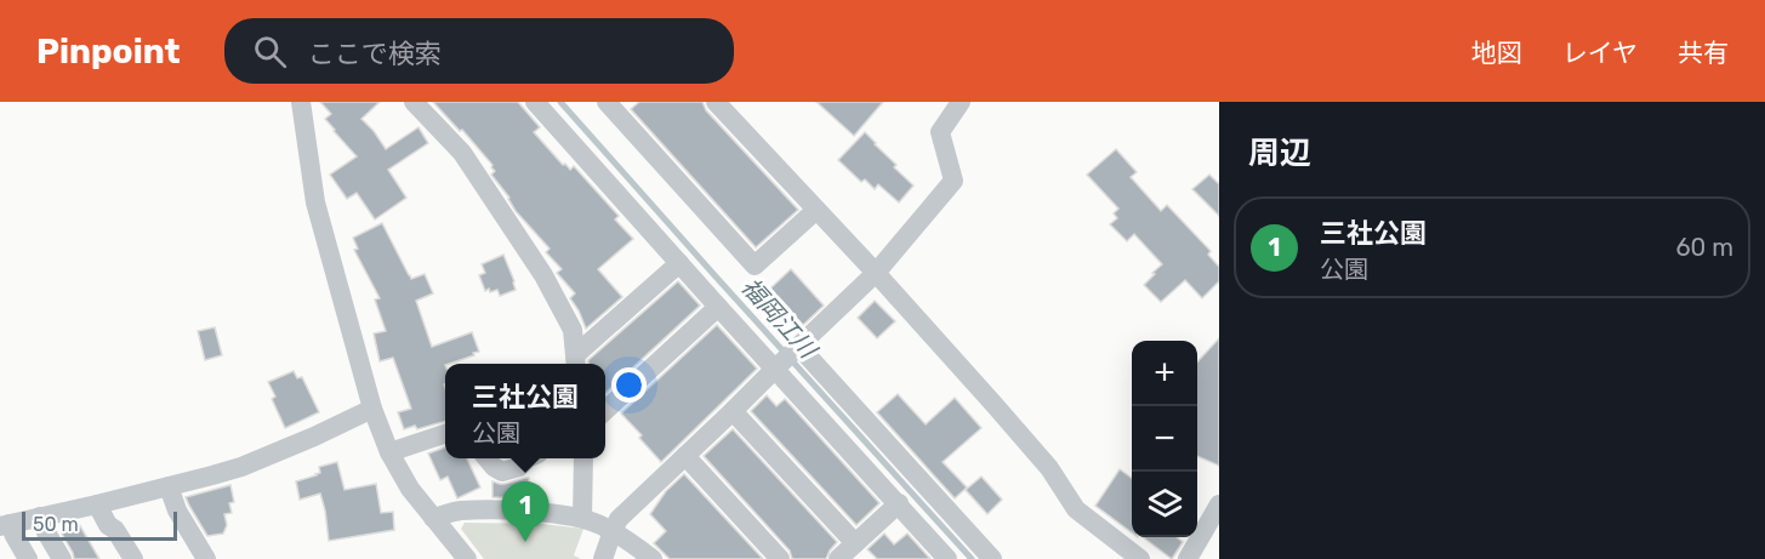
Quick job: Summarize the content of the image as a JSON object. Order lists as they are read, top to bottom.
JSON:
{
  "water": ["福岡江川"],
  "scale_bar": "50 m",
  "page": {
    "header": "Pinpoint",
    "search": "ここで検索",
    "nav": ["地図", "レイヤ", "共有"],
    "heading": "周辺",
    "list": [
      {
        "mark": "1",
        "name": "三社公園",
        "note": "公園",
        "value": "60 m"
      }
    ],
    "map_buttons": ["+", "−"],
    "popup": ["三社公園", "公園"],
    "pins": "1",
    "scale": "50 m"
  }
}
